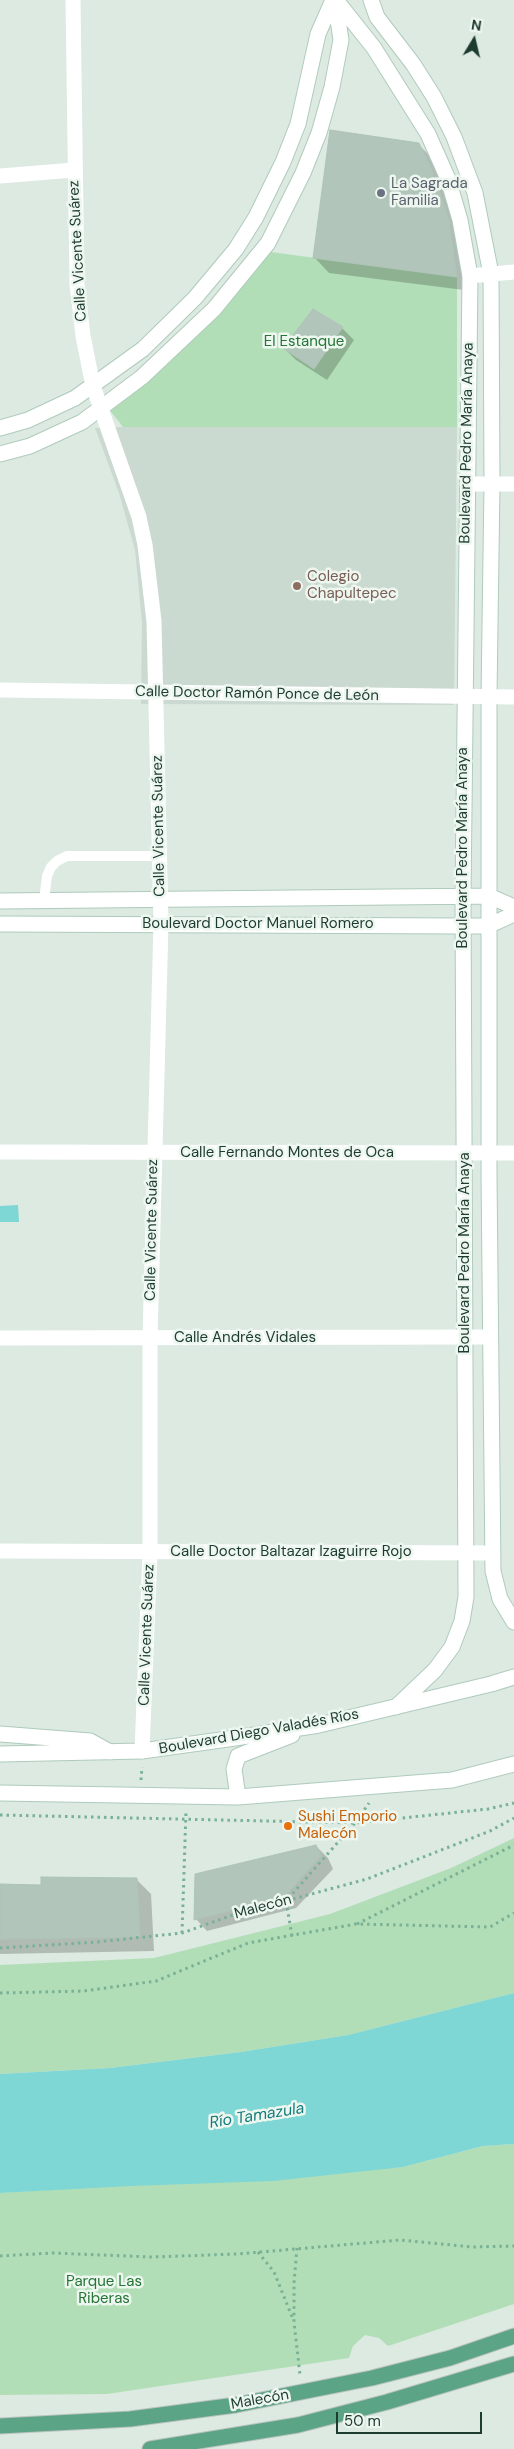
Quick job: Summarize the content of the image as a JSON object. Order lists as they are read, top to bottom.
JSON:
{
  "streets": {
    "main road": ["Malecón"],
    "street": [
      "Calle Vicente Suárez",
      "Boulevard Pedro María Anaya",
      "Calle Doctor Ramón Ponce de León",
      "Boulevard Doctor Manuel Romero",
      "Calle Fernando Montes de Oca",
      "Calle Andrés Vidales",
      "Calle Doctor Baltazar Izaguirre Rojo",
      "Boulevard Diego Valadés Ríos"
    ]
  },
  "crossings": [
    ["Calle Vicente Suárez", "Calle Doctor Ramón Ponce de León"],
    ["Calle Vicente Suárez", "Boulevard Doctor Manuel Romero"],
    ["Calle Vicente Suárez", "Calle Fernando Montes de Oca"],
    ["Calle Vicente Suárez", "Calle Andrés Vidales"],
    ["Calle Vicente Suárez", "Calle Doctor Baltazar Izaguirre Rojo"],
    ["Calle Vicente Suárez", "Boulevard Diego Valadés Ríos"],
    ["Boulevard Pedro María Anaya", "Calle Doctor Ramón Ponce de León"],
    ["Boulevard Pedro María Anaya", "Boulevard Doctor Manuel Romero"],
    ["Boulevard Pedro María Anaya", "Calle Fernando Montes de Oca"],
    ["Boulevard Pedro María Anaya", "Calle Andrés Vidales"],
    ["Boulevard Pedro María Anaya", "Calle Doctor Baltazar Izaguirre Rojo"],
    ["Boulevard Pedro María Anaya", "Boulevard Diego Valadés Ríos"]
  ],
  "water": ["Río Tamazula"],
  "parks": ["El Estanque", "Parque Las Riberas"],
  "places": ["La Sagrada Familia", "Colegio Chapultepec", "Sushi Emporio Malecón"],
  "scale_bar": "50 m",
  "north": "top"
}
